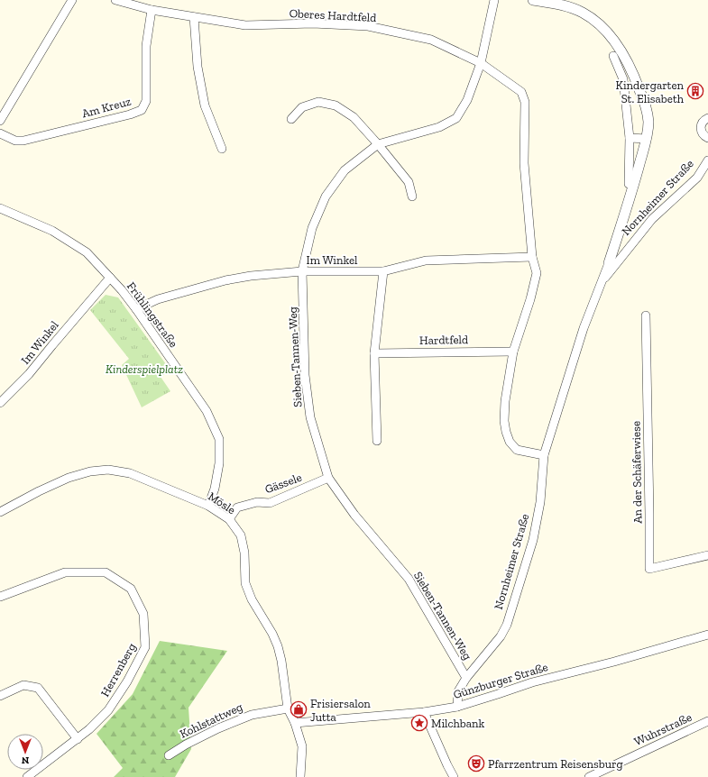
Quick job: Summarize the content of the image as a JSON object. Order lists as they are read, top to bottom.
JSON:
{
  "streets": {
    "street": [
      "Oberes Hardtfeld",
      "Am Kreuz",
      "Nornheimer Straße",
      "Im Winkel",
      "Frühlingstraße",
      "Hardtfeld",
      "Sieben-Tannen-Weg",
      "An der Schäferwiese",
      "Gässele",
      "Mösle",
      "Herrenberg",
      "Günzburger Straße",
      "Kohlstattweg",
      "Wuhrstraße"
    ]
  },
  "crossings": [
    ["Oberes Hardtfeld", "Am Kreuz"],
    ["Oberes Hardtfeld", "Im Winkel"],
    ["Oberes Hardtfeld", "Sieben-Tannen-Weg"],
    ["Nornheimer Straße", "Sieben-Tannen-Weg"],
    ["Nornheimer Straße", "Günzburger Straße"],
    ["Im Winkel", "Frühlingstraße"],
    ["Im Winkel", "Sieben-Tannen-Weg"],
    ["Frühlingstraße", "Mösle"],
    ["Sieben-Tannen-Weg", "Gässele"],
    ["Gässele", "Mösle"],
    ["Mösle", "Günzburger Straße"],
    ["Mösle", "Kohlstattweg"]
  ],
  "parks": ["Kinderspielplatz"],
  "places": {
    "building": ["Kindergarten St. Elisabeth"],
    "shop": ["Frisiersalon Jutta"],
    "place": ["Milchbank"],
    "theatre": ["Pfarrzentrum Reisensburg"]
  },
  "north": "bottom"
}
